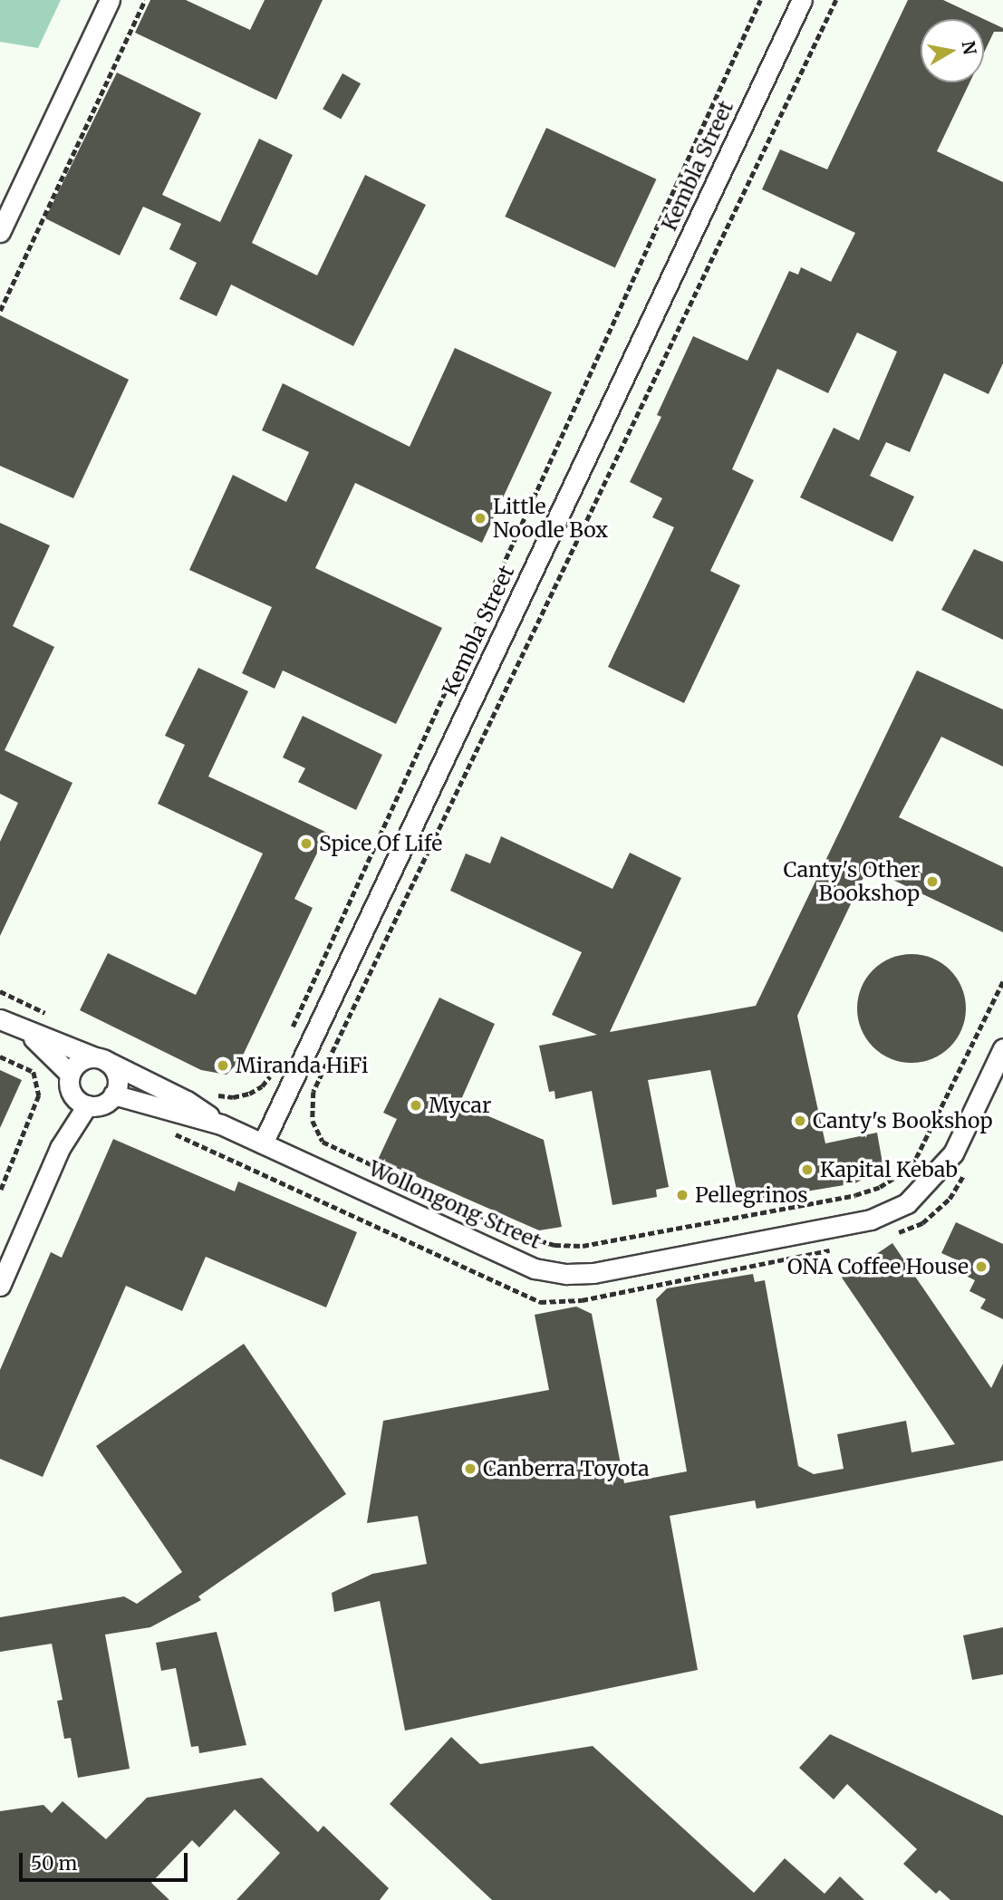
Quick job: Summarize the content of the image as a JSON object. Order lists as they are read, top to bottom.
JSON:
{
  "streets": {
    "street": ["Kembla Street", "Wollongong Street"]
  },
  "crossings": [
    ["Kembla Street", "Wollongong Street"]
  ],
  "places": [
    "Little Noodle Box",
    "Spice Of Life",
    "Canty's Other Bookshop",
    "Miranda HiFi",
    "Mycar",
    "Canty's Bookshop",
    "Kapital Kebab",
    "Pellegrinos",
    "ONA Coffee House",
    "Canberra Toyota"
  ],
  "scale_bar": "50 m",
  "north": "right"
}
